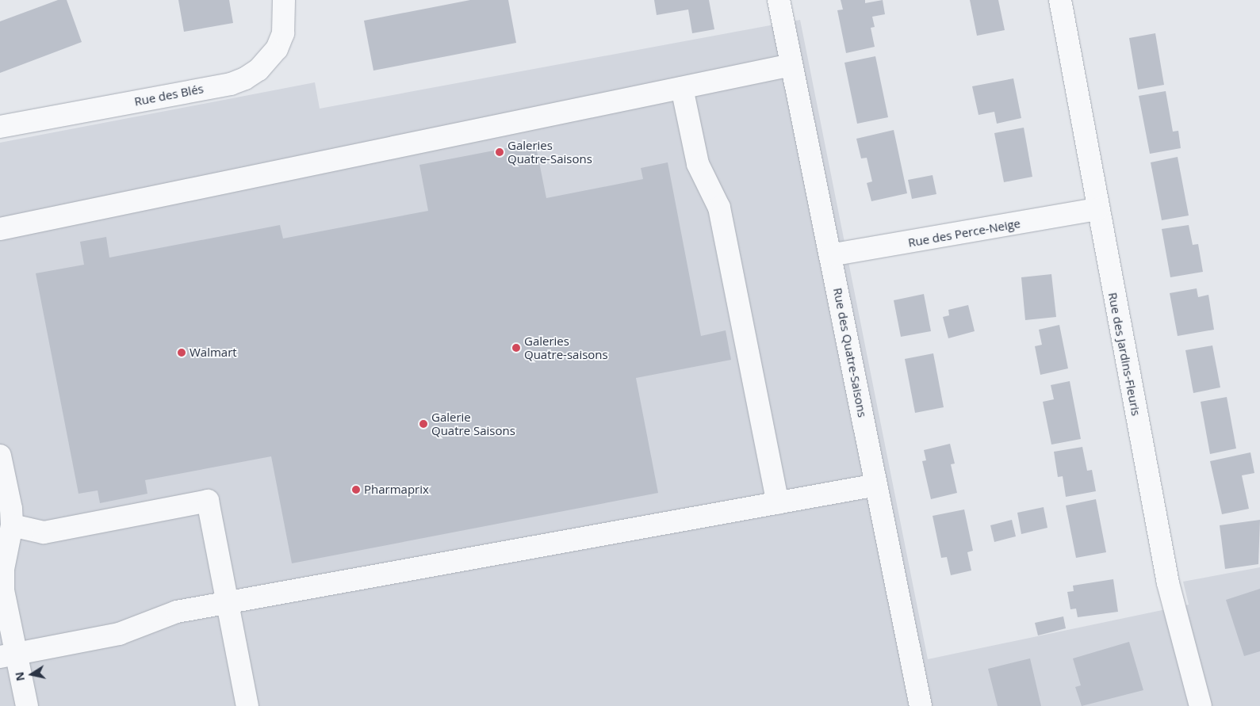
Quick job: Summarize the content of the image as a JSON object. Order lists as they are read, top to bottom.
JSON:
{
  "streets": {
    "street": [
      "Rue des Blés",
      "Rue des Perce-Neige",
      "Rue des Quatre-Saisons",
      "Rue des Jardins-Fleuris"
    ]
  },
  "crossings": [
    ["Rue des Perce-Neige", "Rue des Quatre-Saisons"],
    ["Rue des Perce-Neige", "Rue des Jardins-Fleuris"]
  ],
  "places": [
    "Galeries Quatre-Saisons",
    "Galeries Quatre-saisons",
    "Walmart",
    "Galerie Quatre Saisons",
    "Pharmaprix"
  ],
  "north": "left"
}
